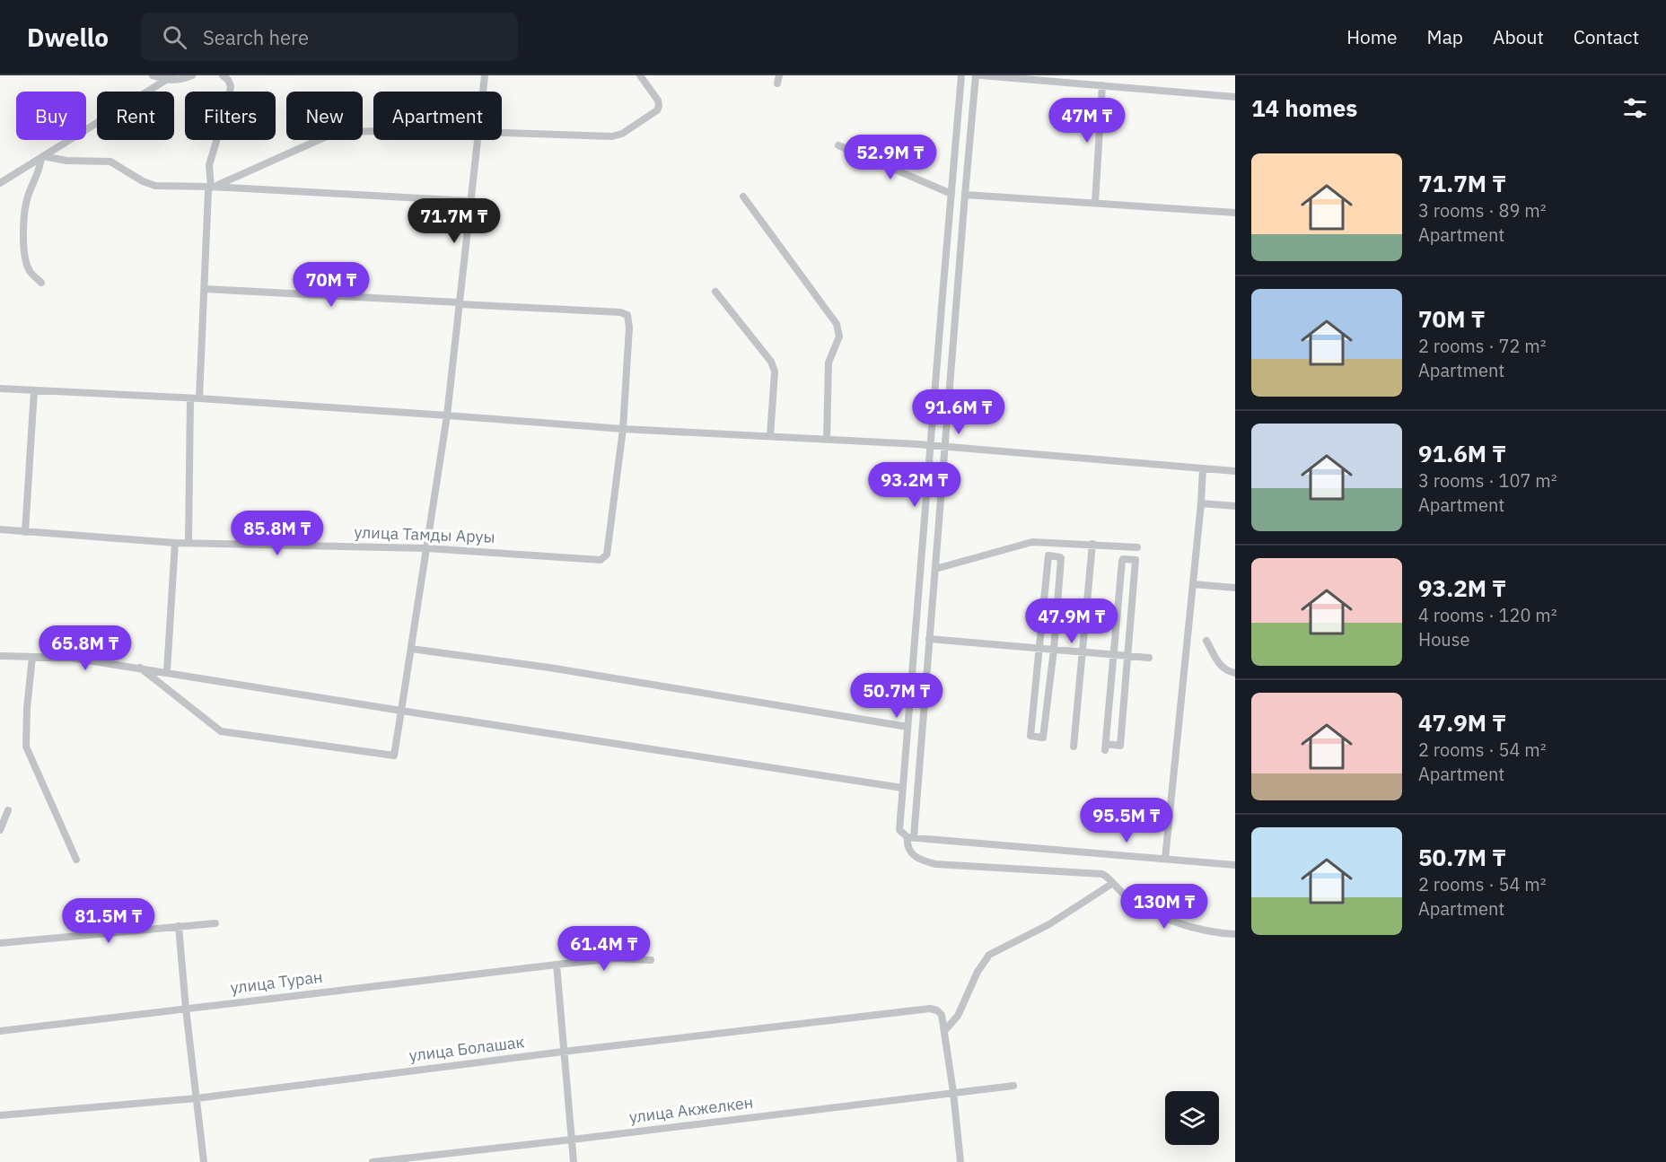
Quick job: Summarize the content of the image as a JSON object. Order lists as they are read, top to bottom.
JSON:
{
  "streets": {
    "street": [
      "улица Тамды Аруы",
      "улица Туран",
      "улица Болашак",
      "улица Акжелкен"
    ]
  },
  "page": {
    "header": "Dwello",
    "search": "Search here",
    "nav": [
      "Home",
      "Map",
      "About",
      "Contact"
    ],
    "heading": "14 homes",
    "chip": [
      "Buy",
      "Rent",
      "Filters",
      "New",
      "Apartment"
    ],
    "price": [
      "47M ₸",
      "52.9M ₸",
      "71.7M ₸",
      "70M ₸",
      "91.6M ₸",
      "93.2M ₸",
      "85.8M ₸",
      "47.9M ₸",
      "65.8M ₸",
      "50.7M ₸",
      "95.5M ₸",
      "130M ₸",
      "81.5M ₸",
      "61.4M ₸"
    ],
    "list": [
      {
        "name": "71.7M ₸",
        "note": "3 rooms · 89 m² · Apartment"
      },
      {
        "name": "70M ₸",
        "note": "2 rooms · 72 m² · Apartment"
      },
      {
        "name": "91.6M ₸",
        "note": "3 rooms · 107 m² · Apartment"
      },
      {
        "name": "93.2M ₸",
        "note": "4 rooms · 120 m² · House"
      },
      {
        "name": "47.9M ₸",
        "note": "2 rooms · 54 m² · Apartment"
      },
      {
        "name": "50.7M ₸",
        "note": "2 rooms · 54 m² · Apartment"
      }
    ]
  }
}
